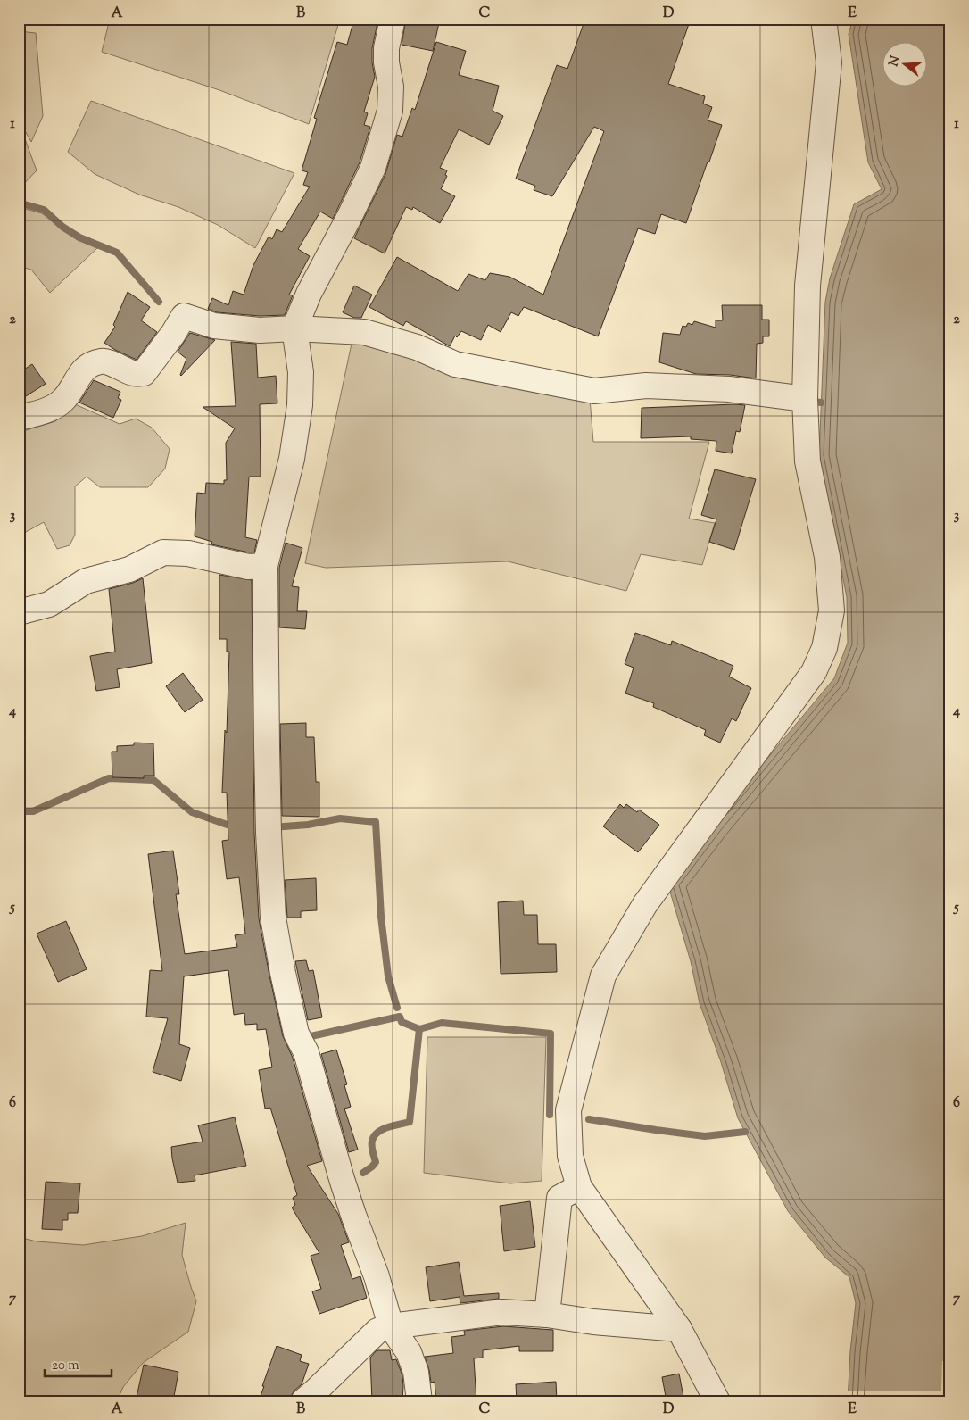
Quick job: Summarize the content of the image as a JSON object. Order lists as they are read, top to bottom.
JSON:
{
  "scale_bar": "20 m",
  "north": "left",
  "grid": {
    "columns": [
      "A",
      "B",
      "C",
      "D",
      "E"
    ],
    "rows": [
      "1",
      "2",
      "3",
      "4",
      "5",
      "6",
      "7"
    ]
  }
}
